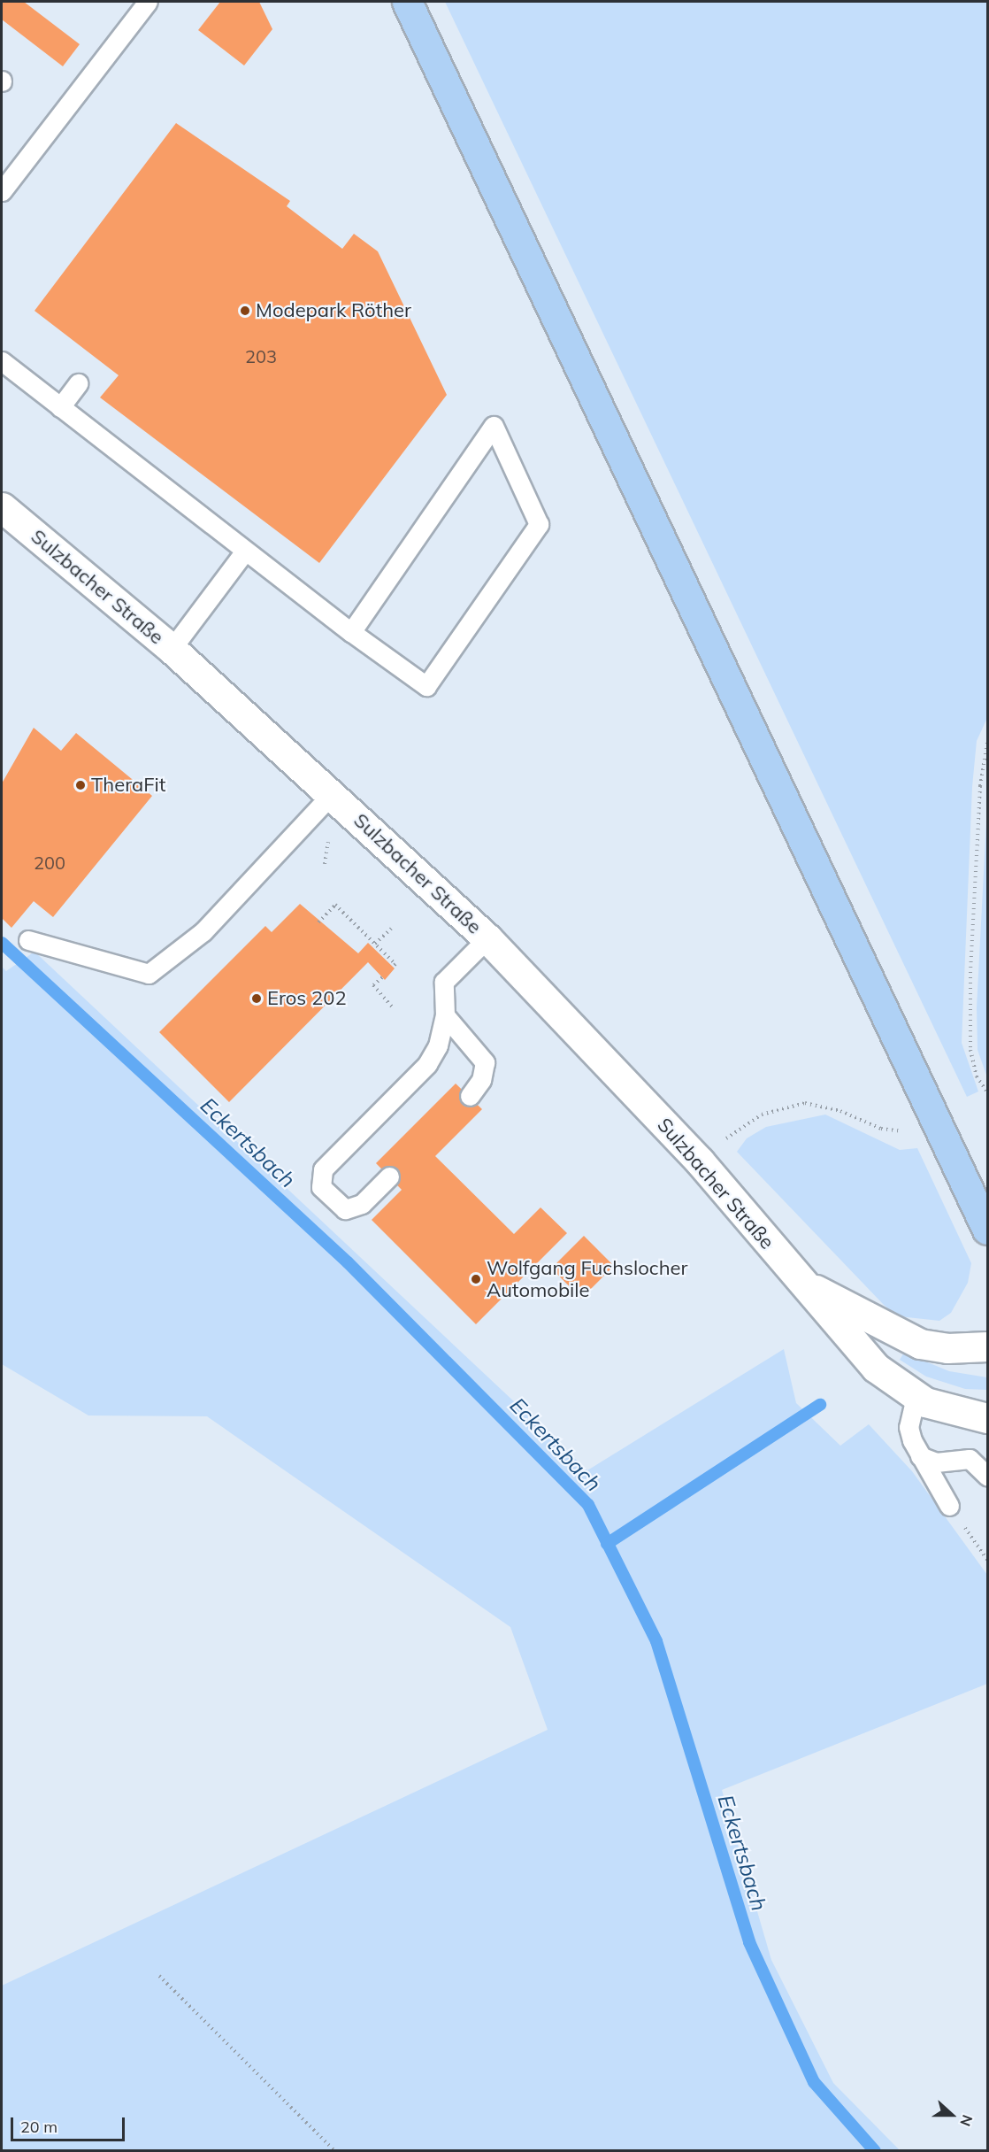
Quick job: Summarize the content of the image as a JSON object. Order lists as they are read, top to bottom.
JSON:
{
  "streets": {
    "street": ["Sulzbacher Straße"]
  },
  "water": ["Eckertsbach"],
  "places": [
    "Modepark Röther",
    "TheraFit",
    "Eros 202",
    "Wolfgang Fuchslocher Automobile"
  ],
  "house_numbers": ["203", "200"],
  "scale_bar": "20 m",
  "north": "right"
}
